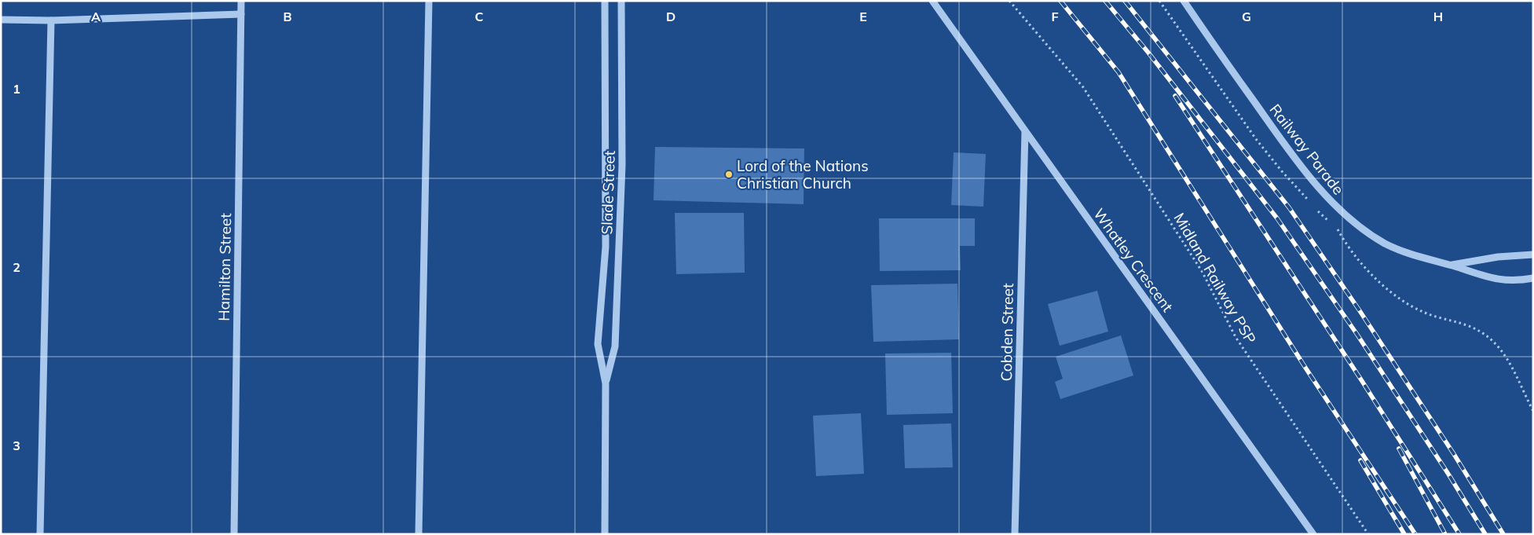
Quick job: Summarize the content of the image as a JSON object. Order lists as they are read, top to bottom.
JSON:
{
  "streets": {
    "street": [
      "Railway Parade",
      "Slade Street",
      "Whatley Crescent",
      "Hamilton Street",
      "Cobden Street"
    ],
    "path": ["Midland Railway PSP"]
  },
  "crossings": [
    ["Whatley Crescent", "Cobden Street"]
  ],
  "places": ["Lord of the Nations Christian Church"],
  "grid": {
    "columns": [
      "A",
      "B",
      "C",
      "D",
      "E",
      "F",
      "G",
      "H"
    ],
    "rows": ["1", "2", "3"]
  }
}
